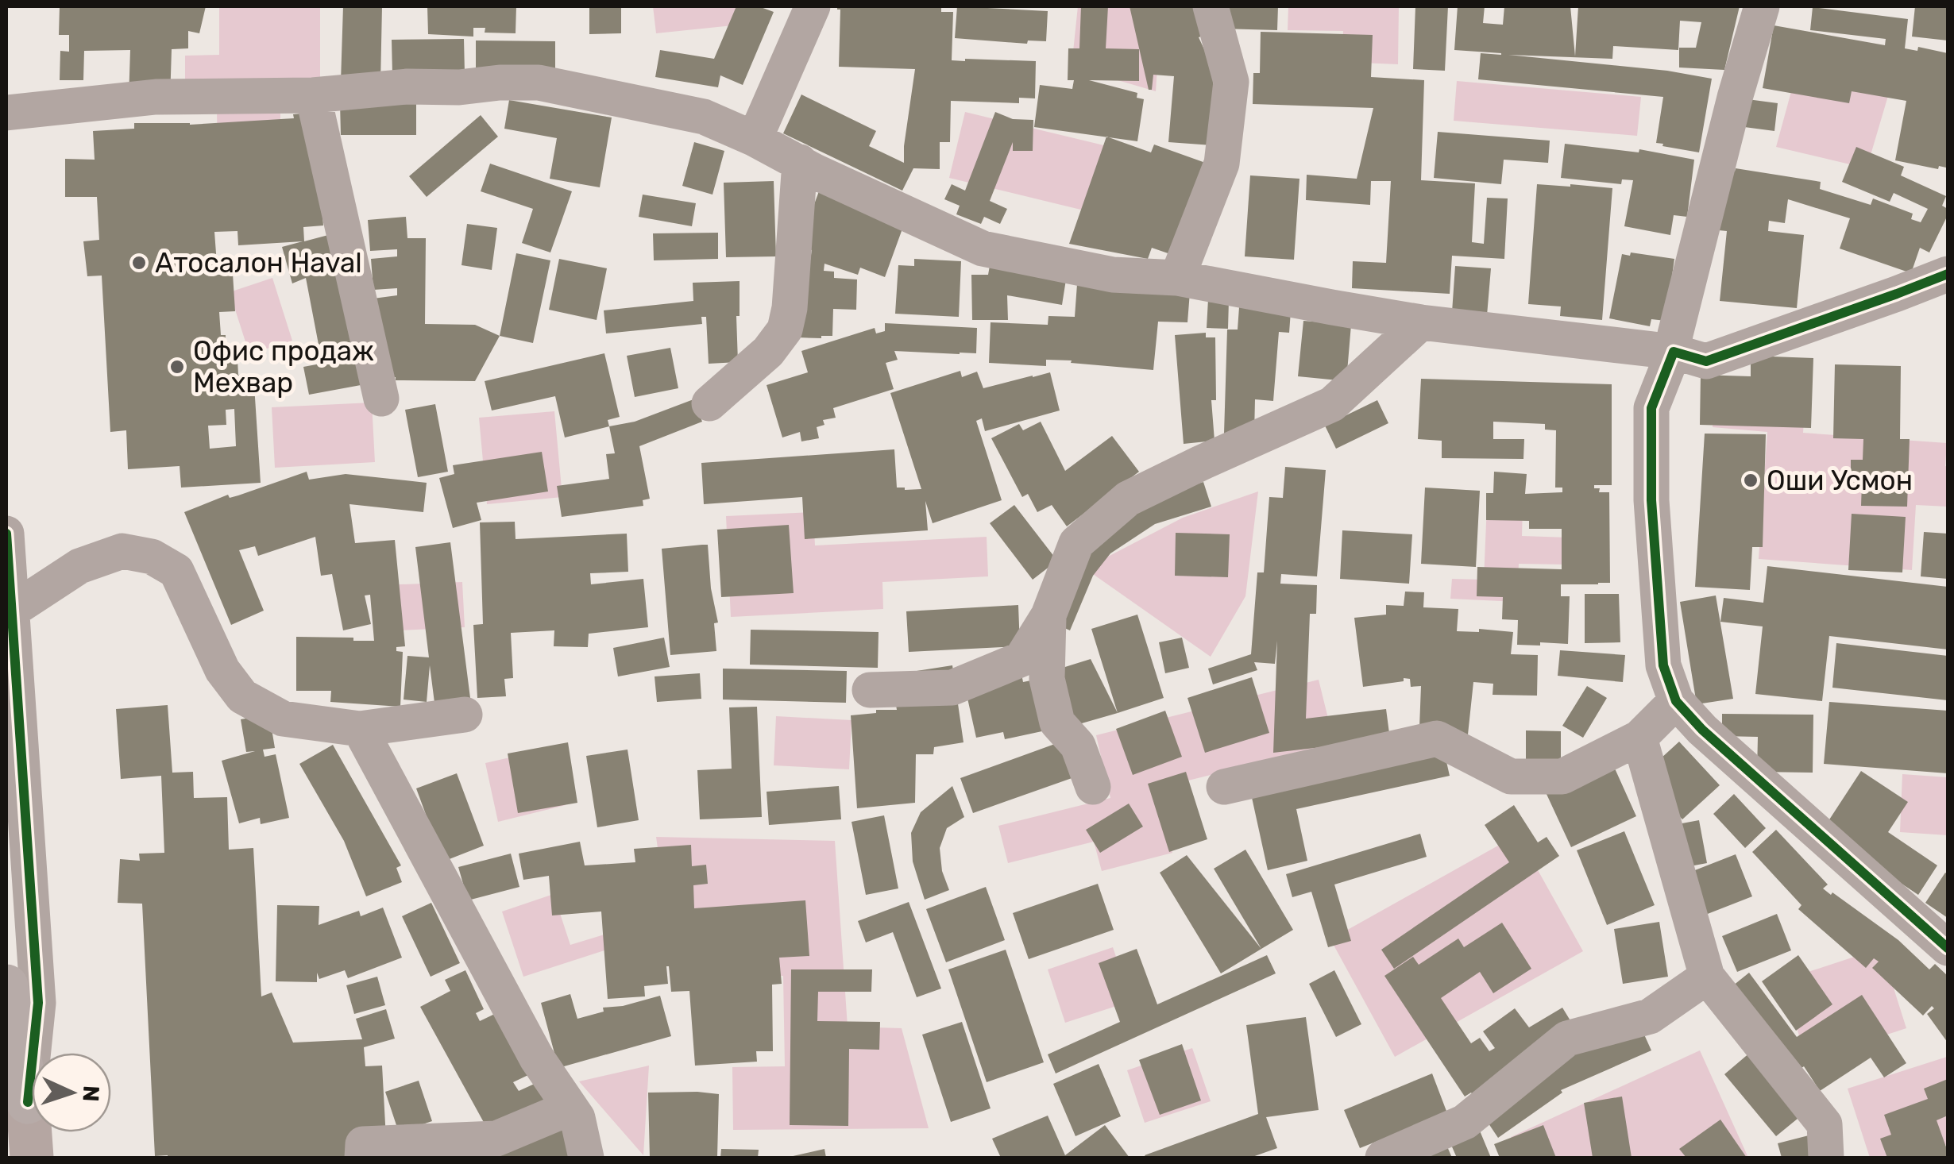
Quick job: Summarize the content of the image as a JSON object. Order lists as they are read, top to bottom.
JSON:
{
  "places": ["Атосалон Haval", "Офис продаж Мехвар", "Оши Усмон"],
  "north": "right"
}
